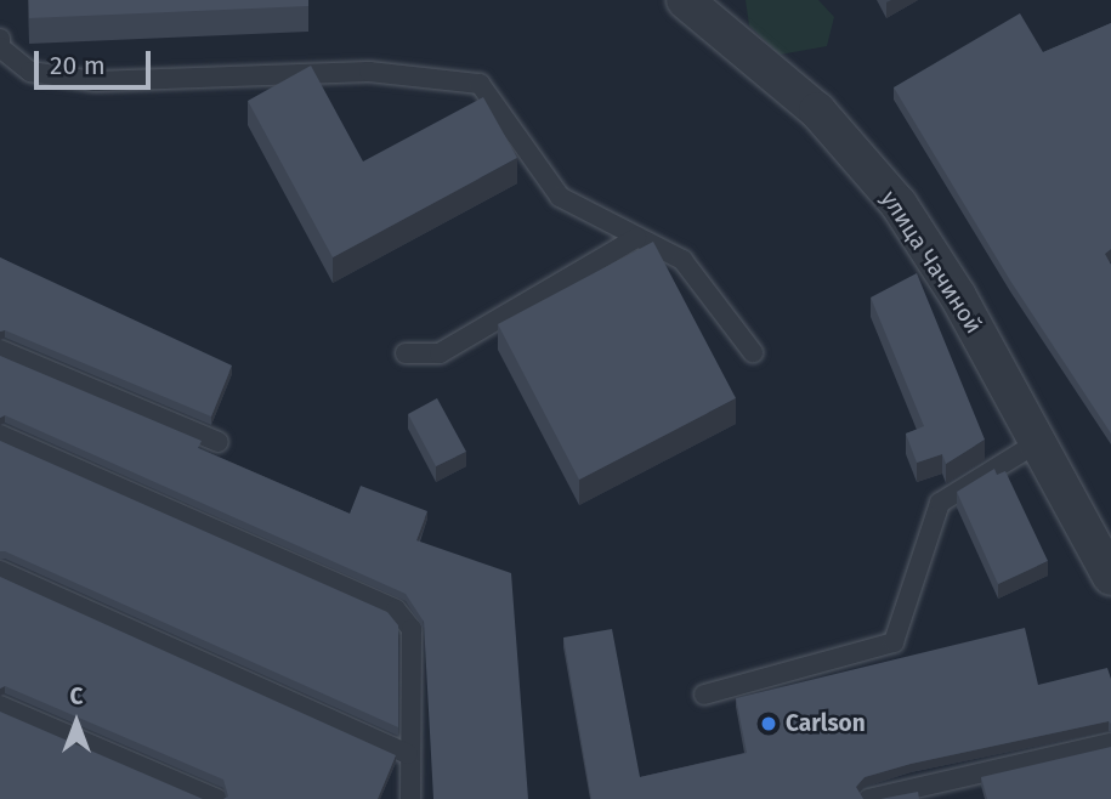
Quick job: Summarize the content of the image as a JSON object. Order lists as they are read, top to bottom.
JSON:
{
  "streets": {
    "street": ["улица Чачиной"]
  },
  "places": ["Carlson"],
  "scale_bar": "20 m",
  "north": "top"
}
